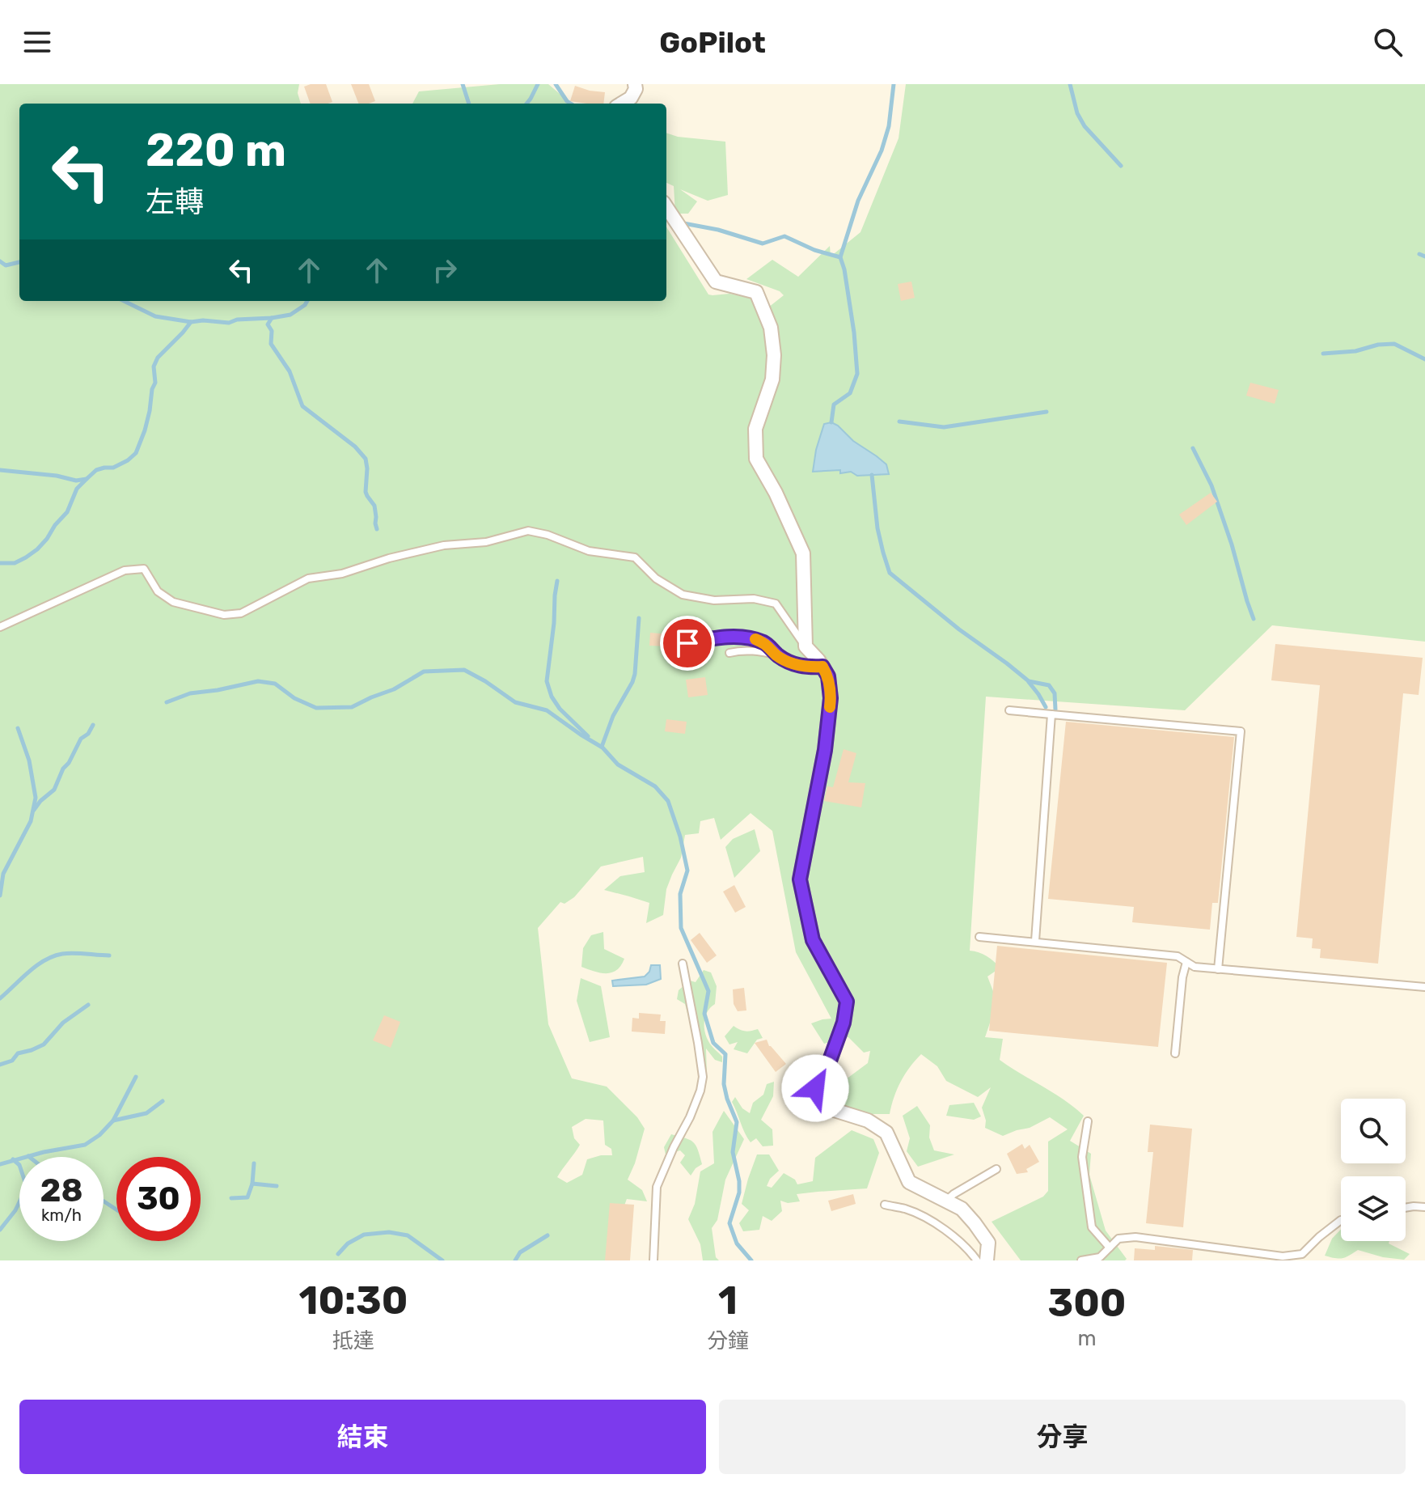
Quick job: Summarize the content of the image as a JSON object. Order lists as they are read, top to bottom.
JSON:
{
  "page": {
    "header": "GoPilot",
    "turn": ["220 m", "左轉"],
    "speed": "28 km/h",
    "limit": "30",
    "eta": [
      "10:30",
      "抵達",
      "1",
      "分鐘",
      "300",
      "m"
    ],
    "buttons": ["結束", "分享"]
  }
}
